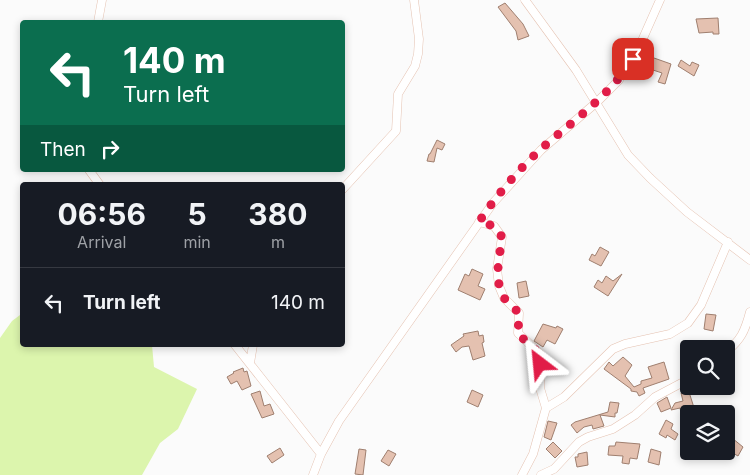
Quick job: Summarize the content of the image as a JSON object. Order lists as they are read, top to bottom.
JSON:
{
  "page": {
    "turn": ["140 m", "Turn left"],
    "then": "Then",
    "eta": [
      "06:56",
      "Arrival",
      "5",
      "min",
      "380",
      "m"
    ],
    "list": [
      {
        "name": "Turn left",
        "value": "140 m"
      }
    ]
  }
}
